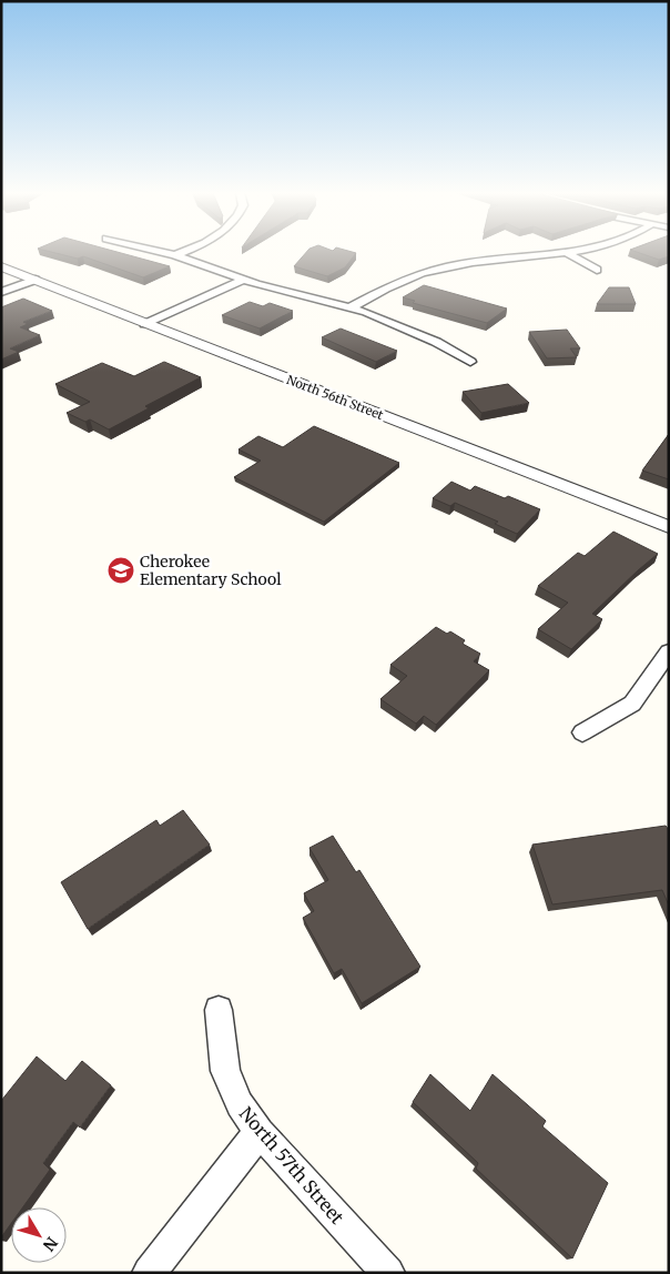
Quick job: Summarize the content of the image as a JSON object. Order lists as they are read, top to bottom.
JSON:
{
  "streets": {
    "street": ["North 56th Street", "North 57th Street"]
  },
  "places": {
    "school or university": ["Cherokee Elementary School"]
  },
  "north": "bottom right"
}
